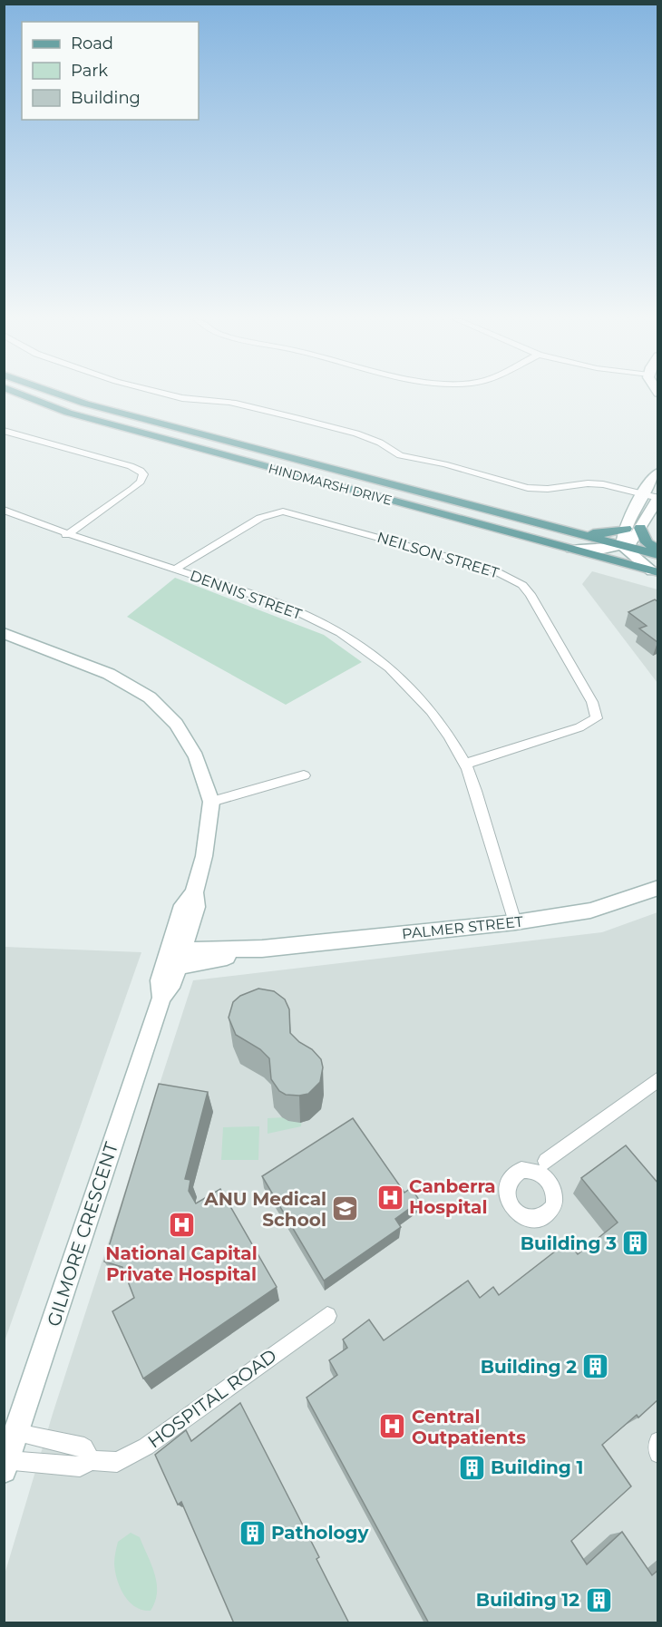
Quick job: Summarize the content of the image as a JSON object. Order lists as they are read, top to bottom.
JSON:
{
  "streets": {
    "main road": ["HINDMARSH DRIVE"],
    "street": [
      "NEILSON STREET",
      "DENNIS STREET",
      "PALMER STREET",
      "GILMORE CRESCENT",
      "HOSPITAL ROAD"
    ]
  },
  "crossings": [
    ["NEILSON STREET", "DENNIS STREET"],
    ["DENNIS STREET", "PALMER STREET"],
    ["PALMER STREET", "GILMORE CRESCENT"],
    ["GILMORE CRESCENT", "HOSPITAL ROAD"]
  ],
  "places": {
    "hospital": ["Canberra Hospital", "National Capital Private Hospital", "Central Outpatients"],
    "school or university": ["ANU Medical School"],
    "building": [
      "Building 3",
      "Building 2",
      "Building 1",
      "Pathology",
      "Building 12"
    ]
  },
  "legend": ["Road", "Park", "Building"]
}
